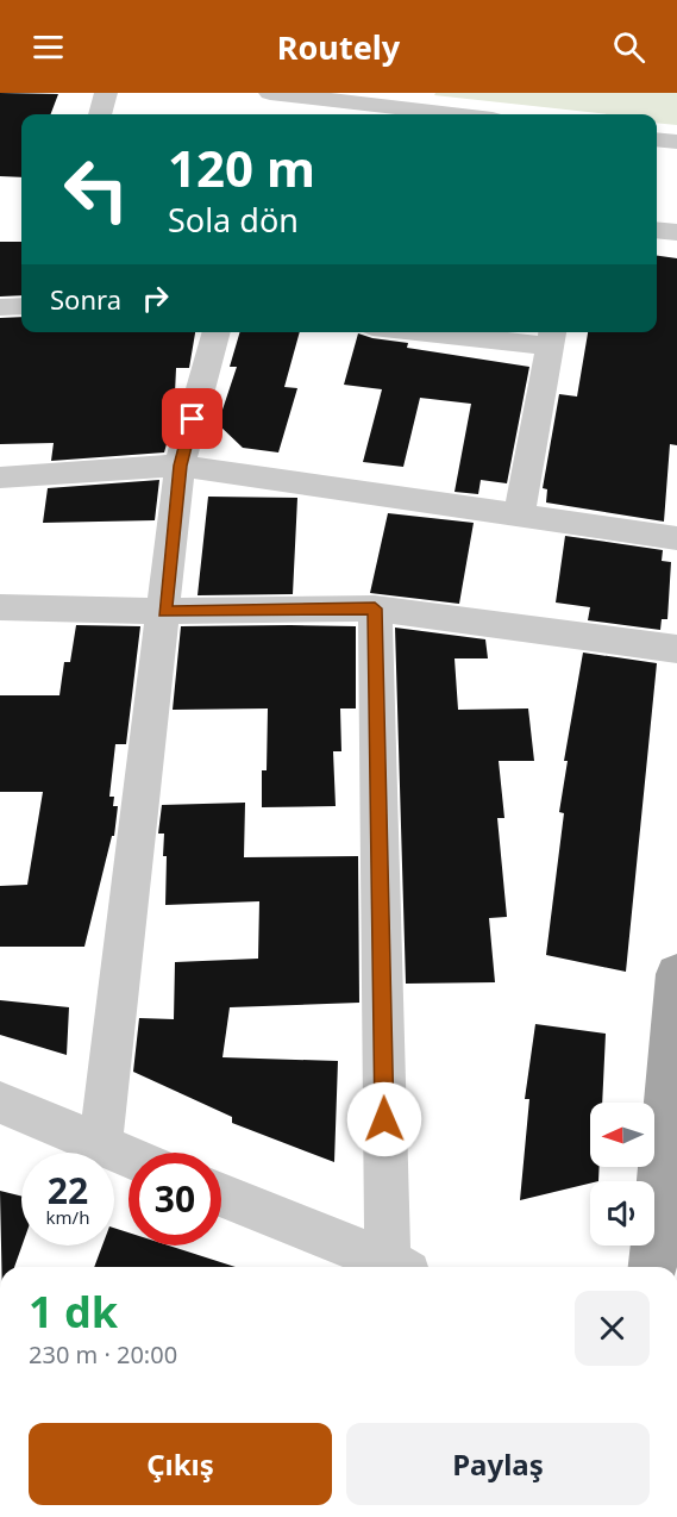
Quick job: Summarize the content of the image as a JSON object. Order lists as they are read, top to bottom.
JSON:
{
  "north": "left",
  "page": {
    "header": "Routely",
    "turn": ["120 m", "Sola dön"],
    "then": "Sonra",
    "speed": "22 km/h",
    "limit": "30",
    "heading": ["1 dk", "230 m · 20:00"],
    "buttons": ["Çıkış", "Paylaş"]
  }
}
